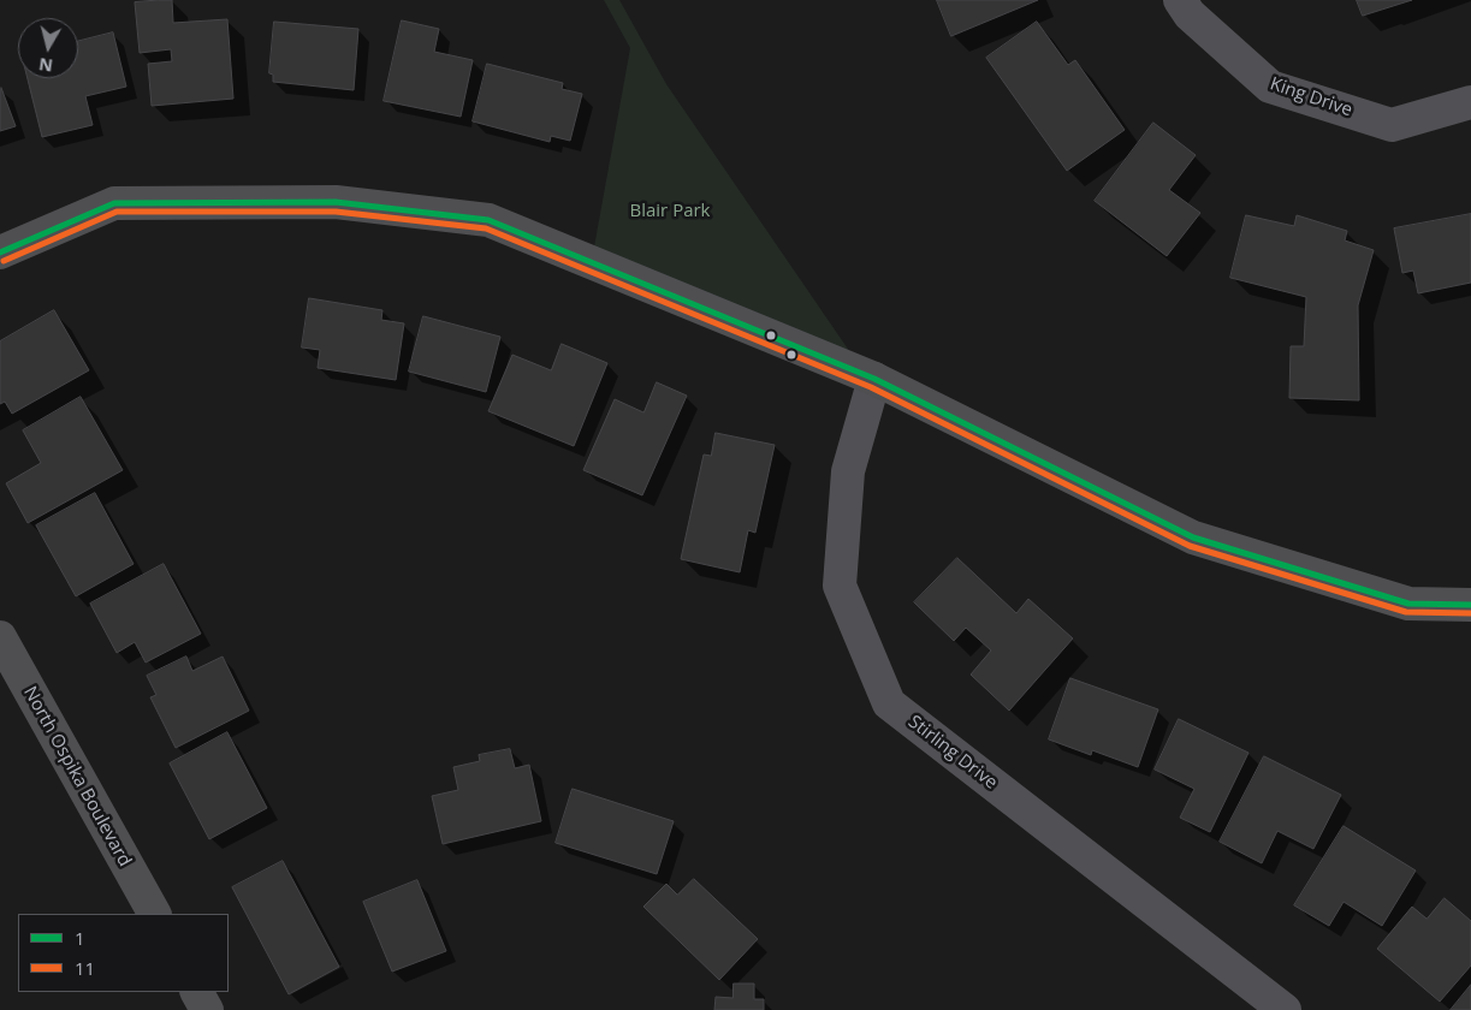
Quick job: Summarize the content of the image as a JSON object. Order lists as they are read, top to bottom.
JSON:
{
  "streets": {
    "street": ["King Drive", "Stirling Drive", "North Ospika Boulevard"]
  },
  "parks": ["Blair Park"],
  "lines": ["transit line 1", "transit line 11"],
  "legend": ["1", "11"],
  "north": "bottom"
}
